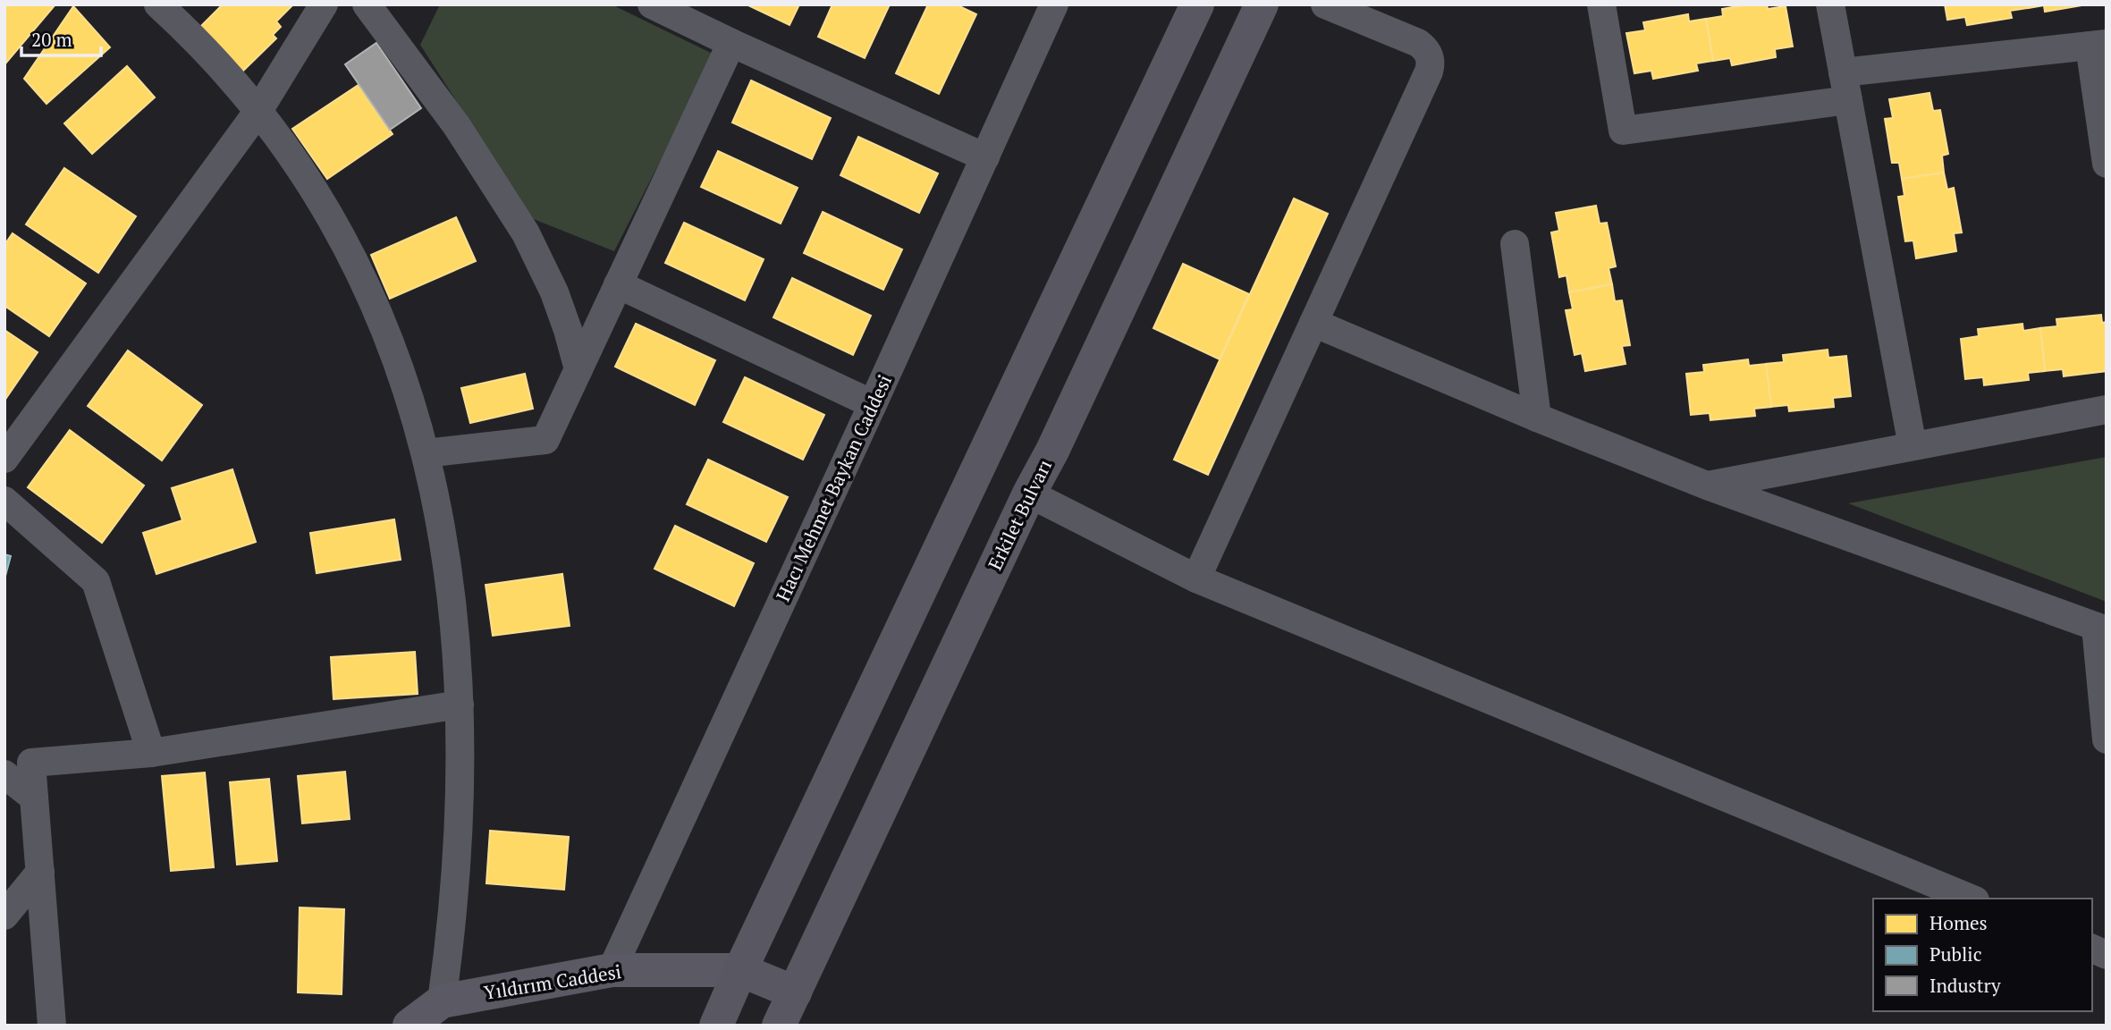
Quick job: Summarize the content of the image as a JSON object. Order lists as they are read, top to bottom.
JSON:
{
  "streets": {
    "main road": ["Erkilet Bulvarı"],
    "street": ["Hacı Mehmet Baykan Caddesi", "Yıldırım Caddesi"]
  },
  "crossings": [
    ["Hacı Mehmet Baykan Caddesi", "Yıldırım Caddesi"]
  ],
  "legend": ["Homes", "Public", "Industry"],
  "scale_bar": "20 m"
}
